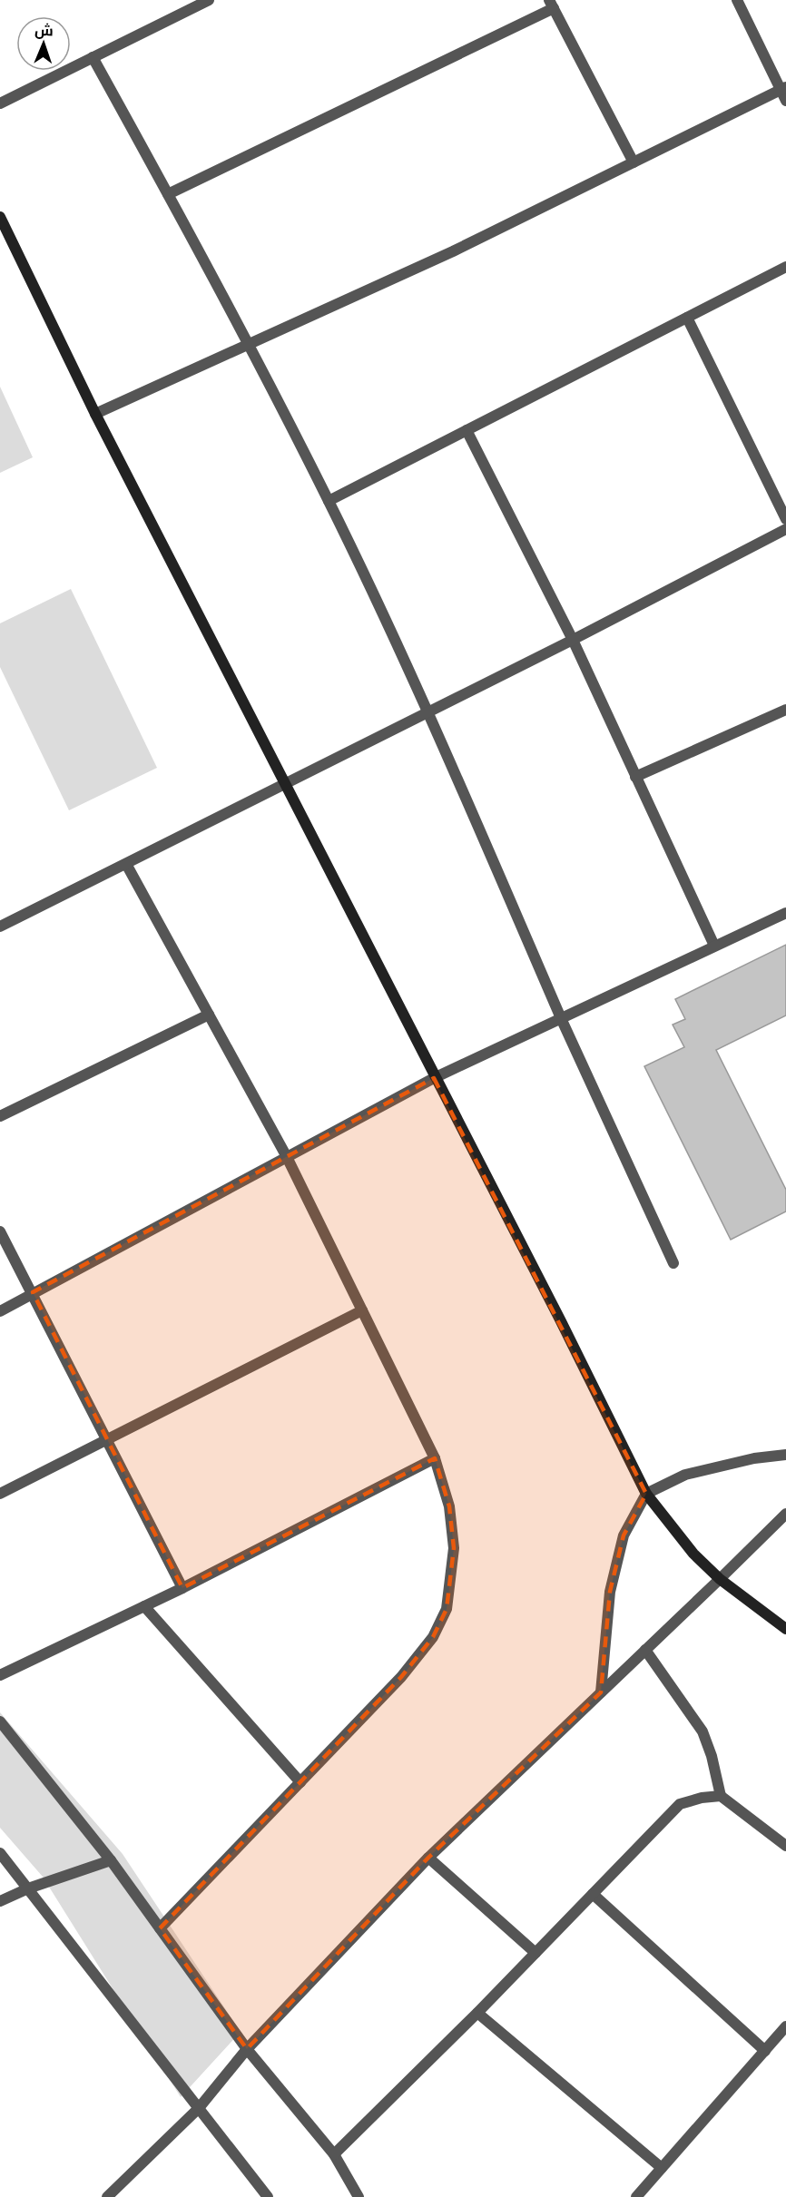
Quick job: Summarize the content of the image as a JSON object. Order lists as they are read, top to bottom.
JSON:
{
  "north": "top"
}
